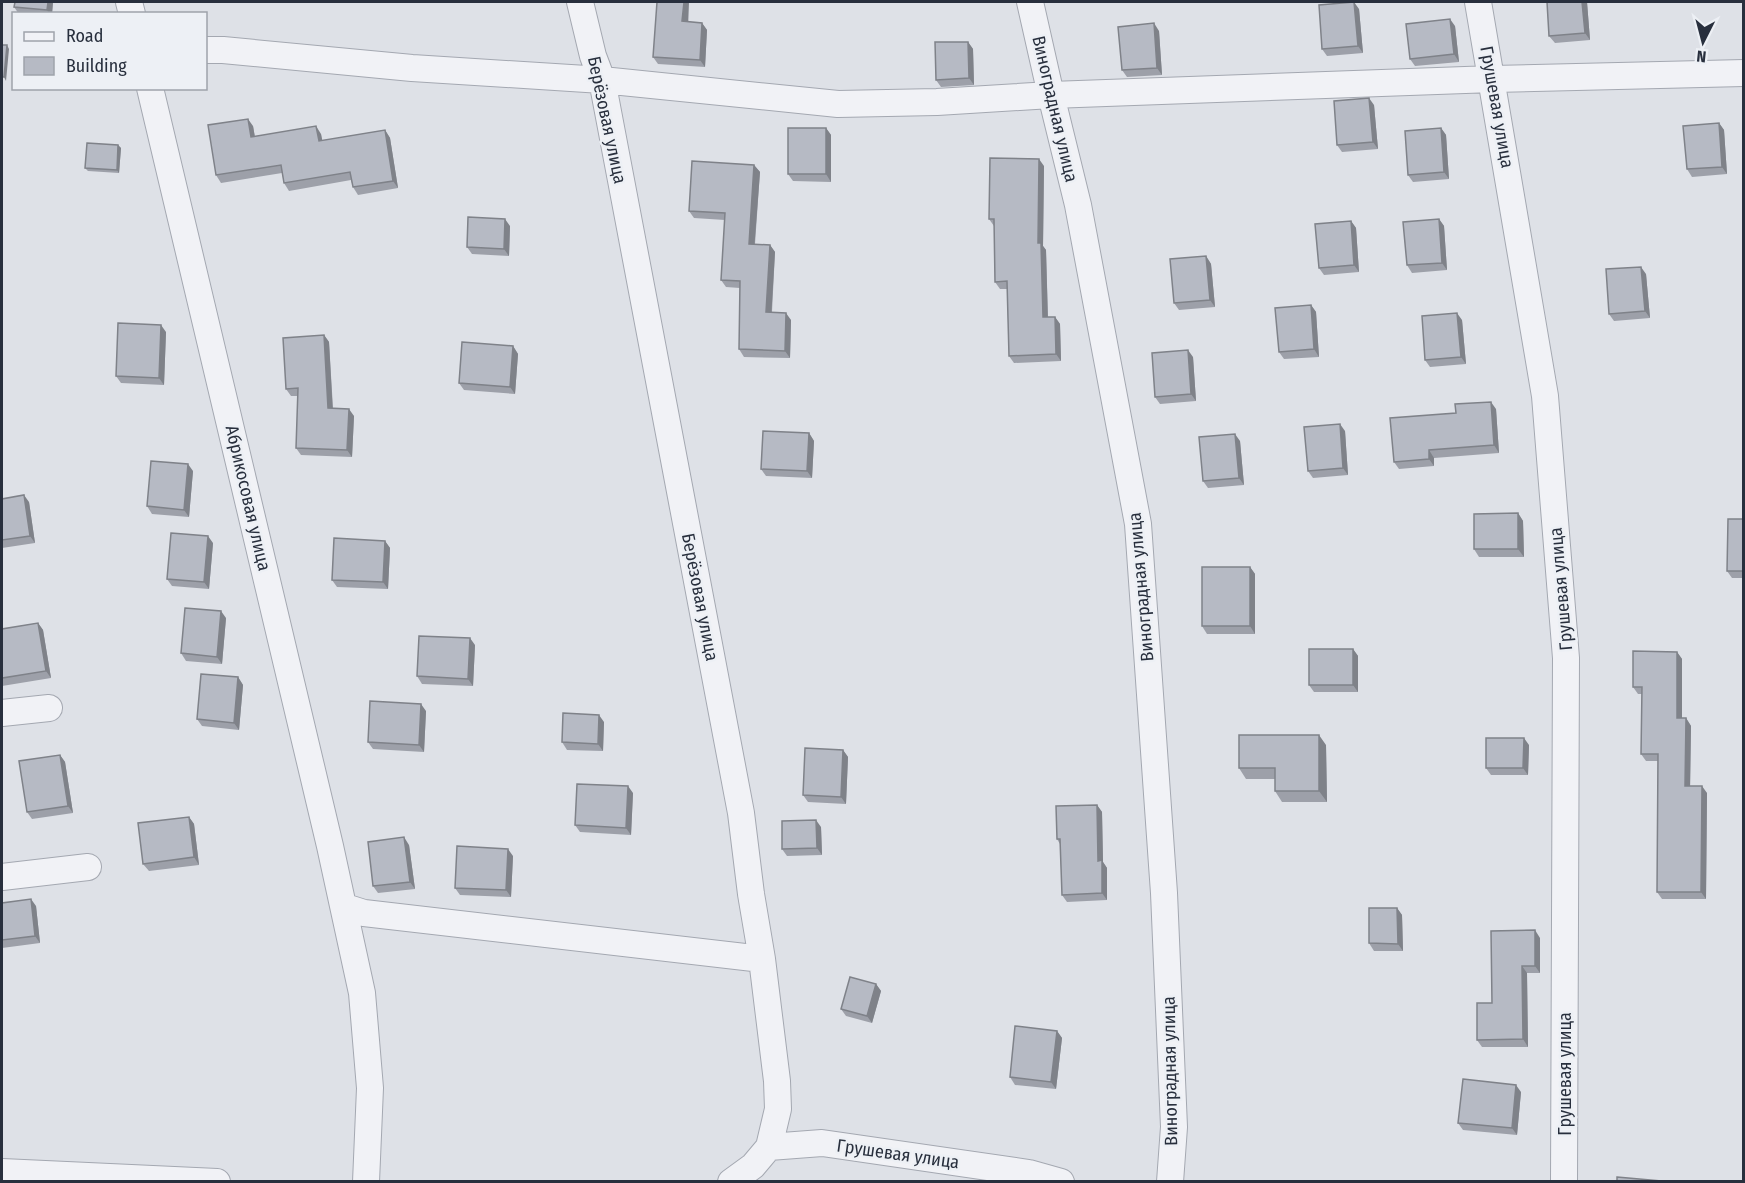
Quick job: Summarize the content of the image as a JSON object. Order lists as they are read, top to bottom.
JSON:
{
  "streets": {
    "street": [
      "Грушевая улица",
      "Виноградная улица",
      "Берёзовая улица",
      "Абрикосовая улица"
    ]
  },
  "crossings": [
    ["Грушевая улица", "Берёзовая улица"]
  ],
  "legend": ["Road", "Building"],
  "north": "bottom"
}
